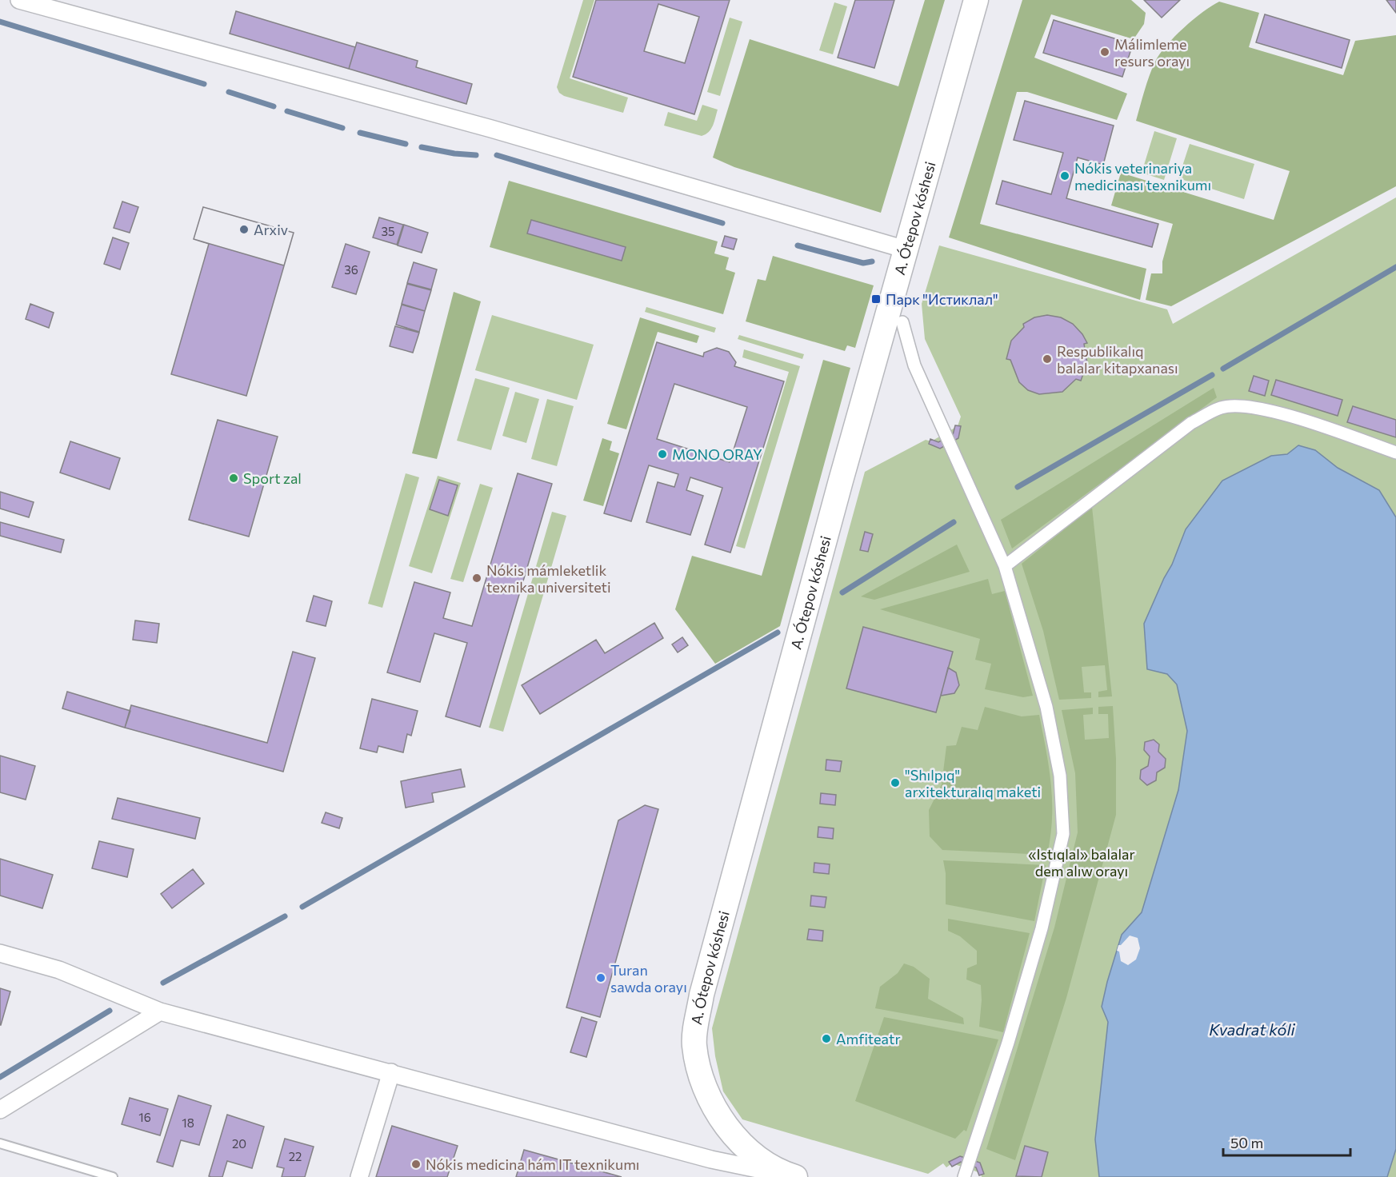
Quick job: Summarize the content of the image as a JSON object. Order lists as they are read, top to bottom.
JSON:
{
  "streets": {
    "main road": ["A. Ótepov kóshesi"]
  },
  "water": ["Kvadrat kóli"],
  "parks": ["«Istıqlal» balalar dem alıw orayı"],
  "places": {
    "other": [
      "Málimleme resurs orayı",
      "Nókis veterinariya medicinası texnikumı",
      "Arxiv",
      "Respublikalıq balalar kitapxanası",
      "MONO ORAY",
      "Sport zal",
      "Nókis mámleketlik texnika universiteti",
      "\"Shılpıq\" arxitekturalıq maketi",
      "Turan sawda orayı",
      "Amfiteatr",
      "Nókis medicina hám IT texnikumı"
    ],
    "transit": ["Парк \"Истиклал\""]
  },
  "house_numbers": [
    "35",
    "36",
    "16",
    "18",
    "20",
    "22"
  ],
  "scale_bar": "50 m"
}
